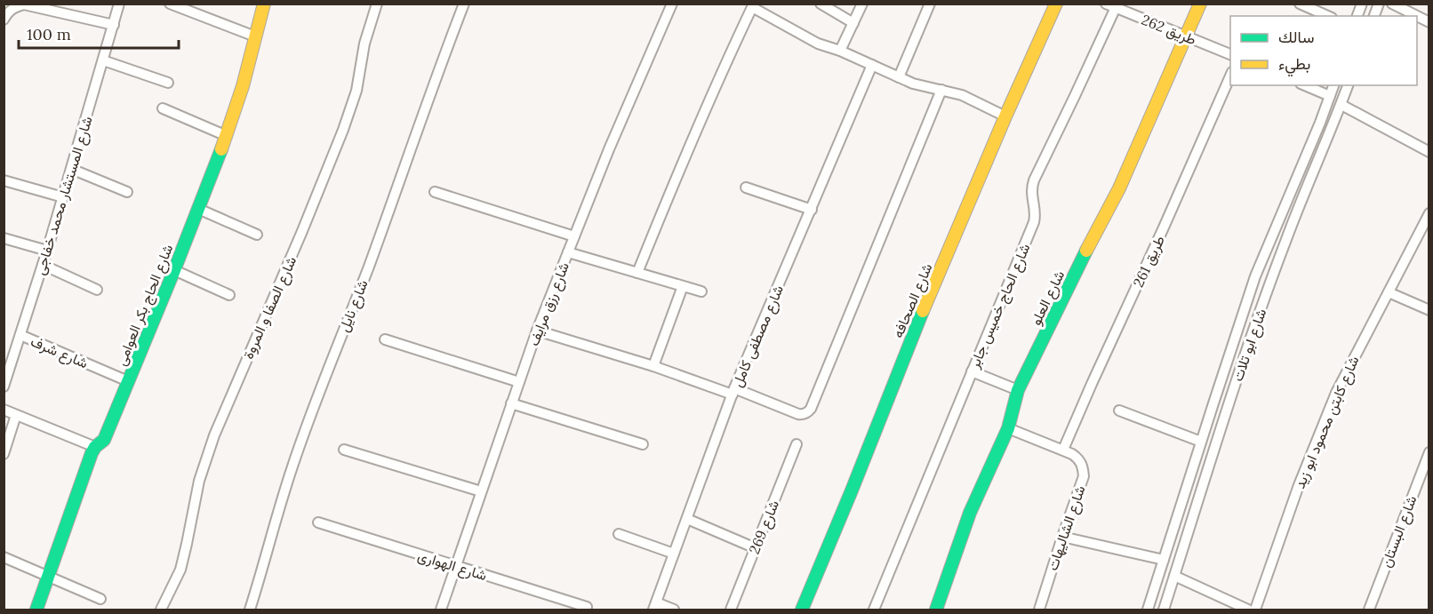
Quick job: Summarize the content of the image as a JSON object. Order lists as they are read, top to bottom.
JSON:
{
  "streets": {
    "street": [
      "طريق 262",
      "شارع المستشار محمد خفاجى",
      "طريق 261",
      "شارع العلو",
      "شارع الصحافه",
      "شارع رزق مرايف",
      "شارع الحاج بكر العوامى",
      "شارع نايل",
      "شارع الحاج خميس جابر",
      "شارع الصفا و المروة",
      "شارع مصطفى كامل",
      "شارع ابو تلات",
      "شارع شرف",
      "شارع كابتن محمود ابو زيد",
      "شارع 269",
      "شارع الشاليهات",
      "شارع البستان",
      "شارع الهوارى"
    ]
  },
  "crossings": [
    ["طريق 262", "شارع العلو"],
    ["طريق 262", "شارع الحاج خميس جابر"],
    ["شارع المستشار محمد خفاجى", "شارع شرف"],
    ["طريق 261", "شارع الشاليهات"],
    ["شارع العلو", "شارع الشاليهات"],
    ["شارع رزق مرايف", "شارع الهوارى"],
    ["شارع الحاج بكر العوامى", "شارع شرف"]
  ],
  "legend": ["سالك", "بطيء"],
  "scale_bar": "100 m"
}
